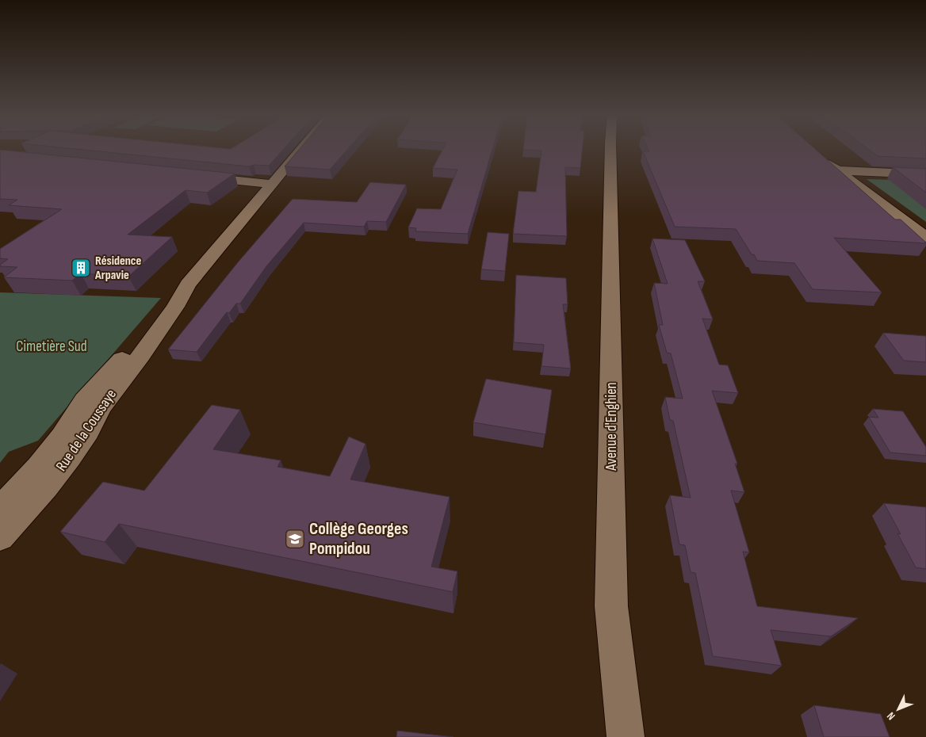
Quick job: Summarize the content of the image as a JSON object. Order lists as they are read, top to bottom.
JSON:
{
  "streets": {
    "street": ["Avenue d'Enghien", "Rue de la Coussaye"]
  },
  "parks": ["Cimetière Sud"],
  "places": {
    "building": ["Résidence Arpavie"],
    "school or university": ["Collège Georges Pompidou"]
  },
  "north": "bottom left"
}
